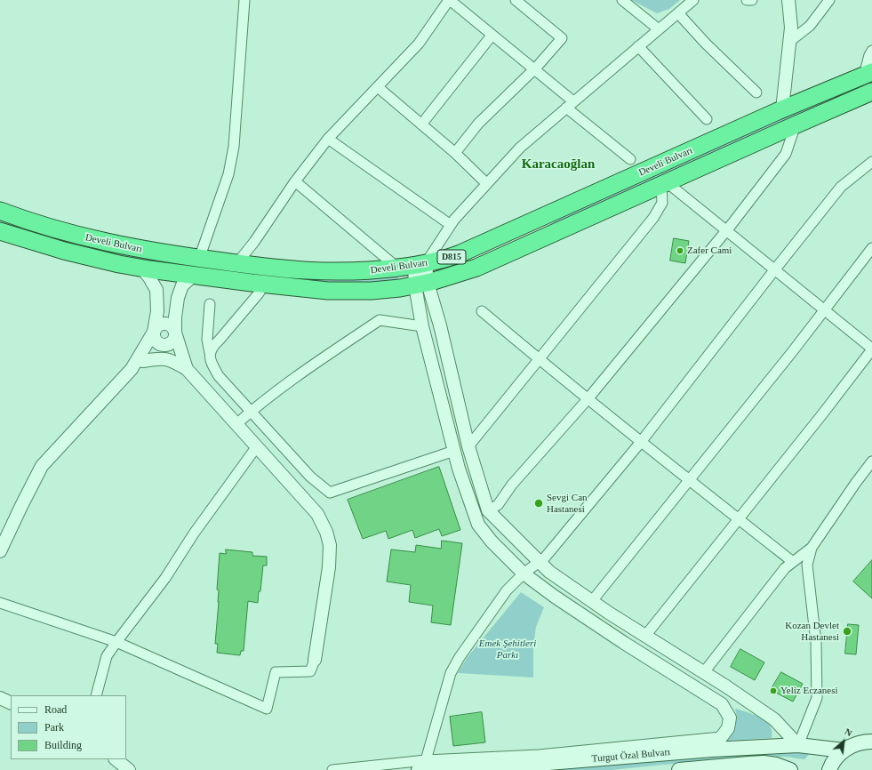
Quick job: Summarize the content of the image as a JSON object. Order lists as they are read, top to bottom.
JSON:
{
  "streets": {
    "highway": ["Develi Bulvarı", "D815"],
    "main road": ["Turgut Özal Bulvarı"]
  },
  "districts": ["Karacaoğlan"],
  "parks": ["Emek Şehitleri Parkı"],
  "places": [
    "Zafer Cami",
    "Sevgi Can Hastanesi",
    "Kozan Devlet Hastanesi",
    "Yeliz Eczanesi"
  ],
  "legend": ["Road", "Park", "Building"],
  "north": "top right"
}
